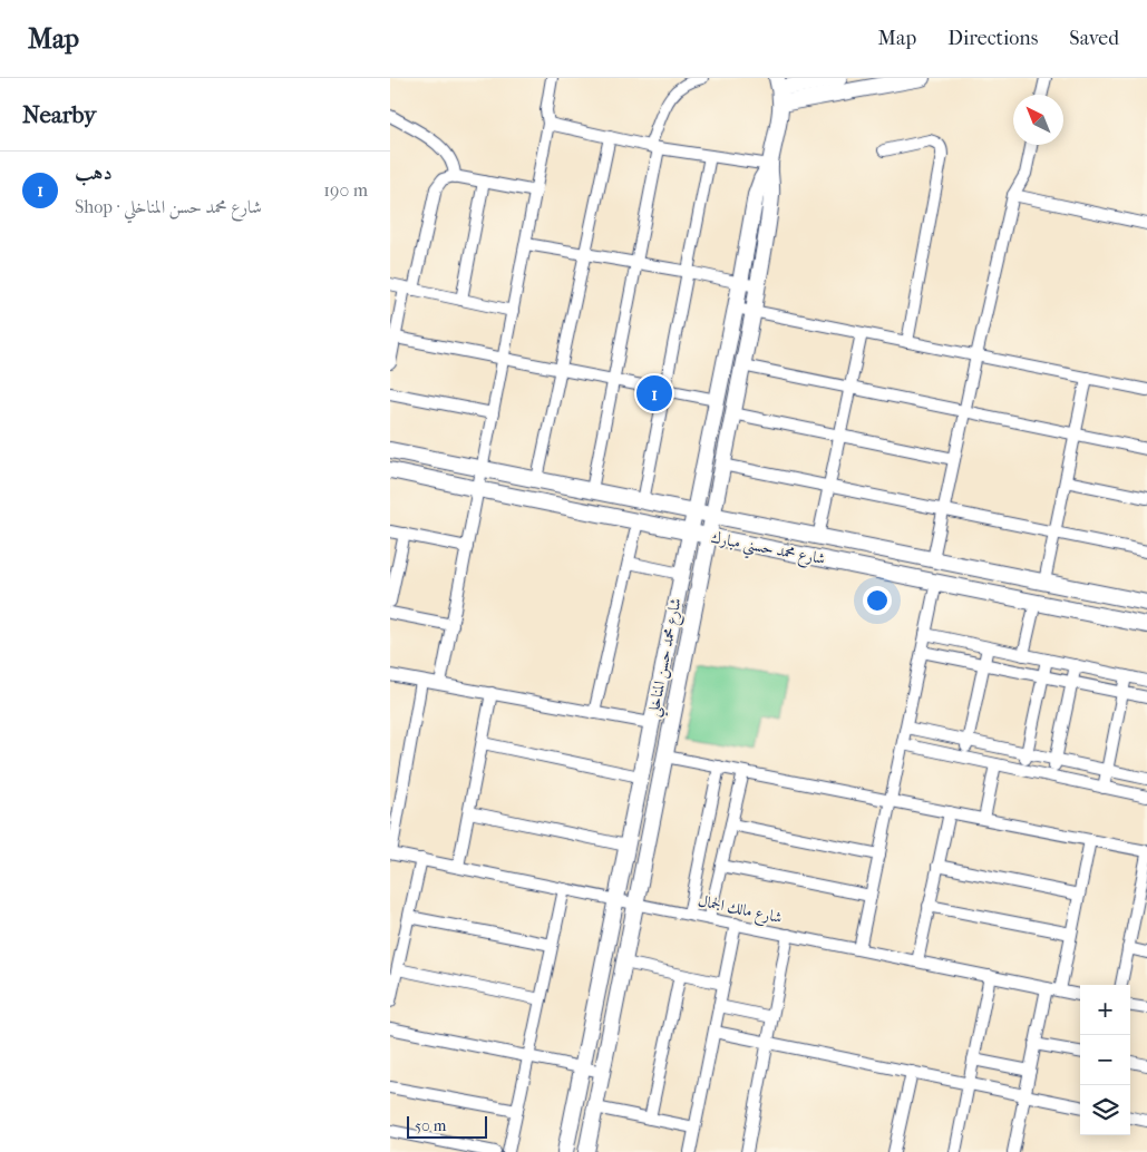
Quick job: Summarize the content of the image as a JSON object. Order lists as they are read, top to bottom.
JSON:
{
  "streets": {
    "street": ["شارع محمد حسني مبارك", "شارع محمد حسن المناخلي", "شارع مالك الجمال"]
  },
  "crossings": [
    ["شارع محمد حسني مبارك", "شارع محمد حسن المناخلي"],
    ["شارع محمد حسن المناخلي", "شارع مالك الجمال"]
  ],
  "scale_bar": "50 m",
  "north": "top left",
  "page": {
    "header": "Map",
    "nav": ["Map", "Directions", "Saved"],
    "heading": "Nearby",
    "list": [
      {
        "mark": "1",
        "name": "دهب",
        "note": "Shop · شارع محمد حسن المناخلي",
        "value": "190 m"
      }
    ],
    "pins": "1",
    "map_buttons": ["+", "−"],
    "scale": "50 m"
  }
}
